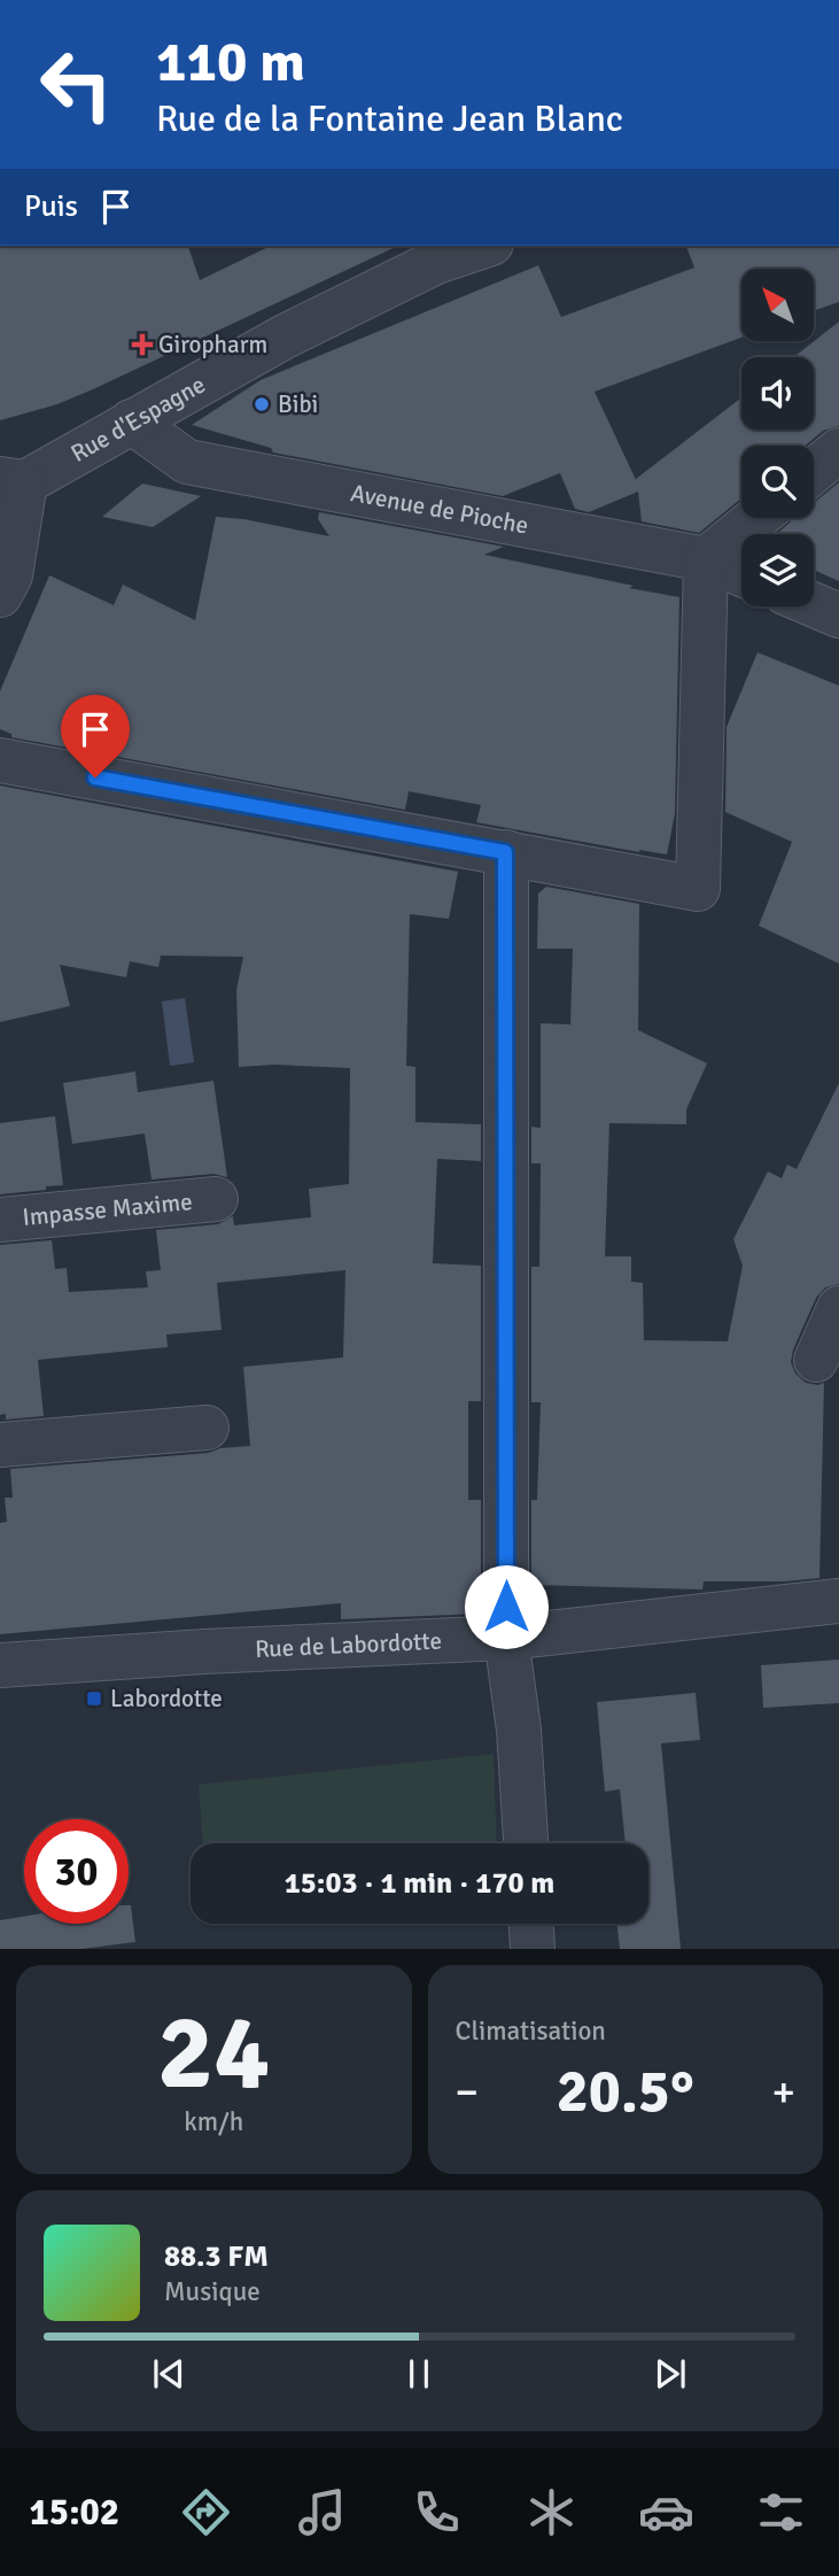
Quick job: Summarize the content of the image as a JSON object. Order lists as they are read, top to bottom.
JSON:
{
  "streets": {
    "street": [
      "Rue d'Espagne",
      "Avenue de Pioche",
      "Impasse Maxime",
      "Rue de Labordotte"
    ]
  },
  "crossings": [
    ["Rue d'Espagne", "Avenue de Pioche"]
  ],
  "places": {
    "health": ["Giropharm"],
    "other": ["Bibi"],
    "transit": ["Labordotte"]
  },
  "north": "top left",
  "page": {
    "turn": ["110 m", "Rue de la Fontaine Jean Blanc"],
    "then": "Puis",
    "limit": "30",
    "trip": "15:03 · 1 min · 170 m",
    "tile": [
      ["24", "km/h"],
      "Climatisation"
    ],
    "heat": ["−", "20.5°", "+"],
    "song": ["88.3 FM", "Musique"],
    "tabs": "15:02"
  }
}
